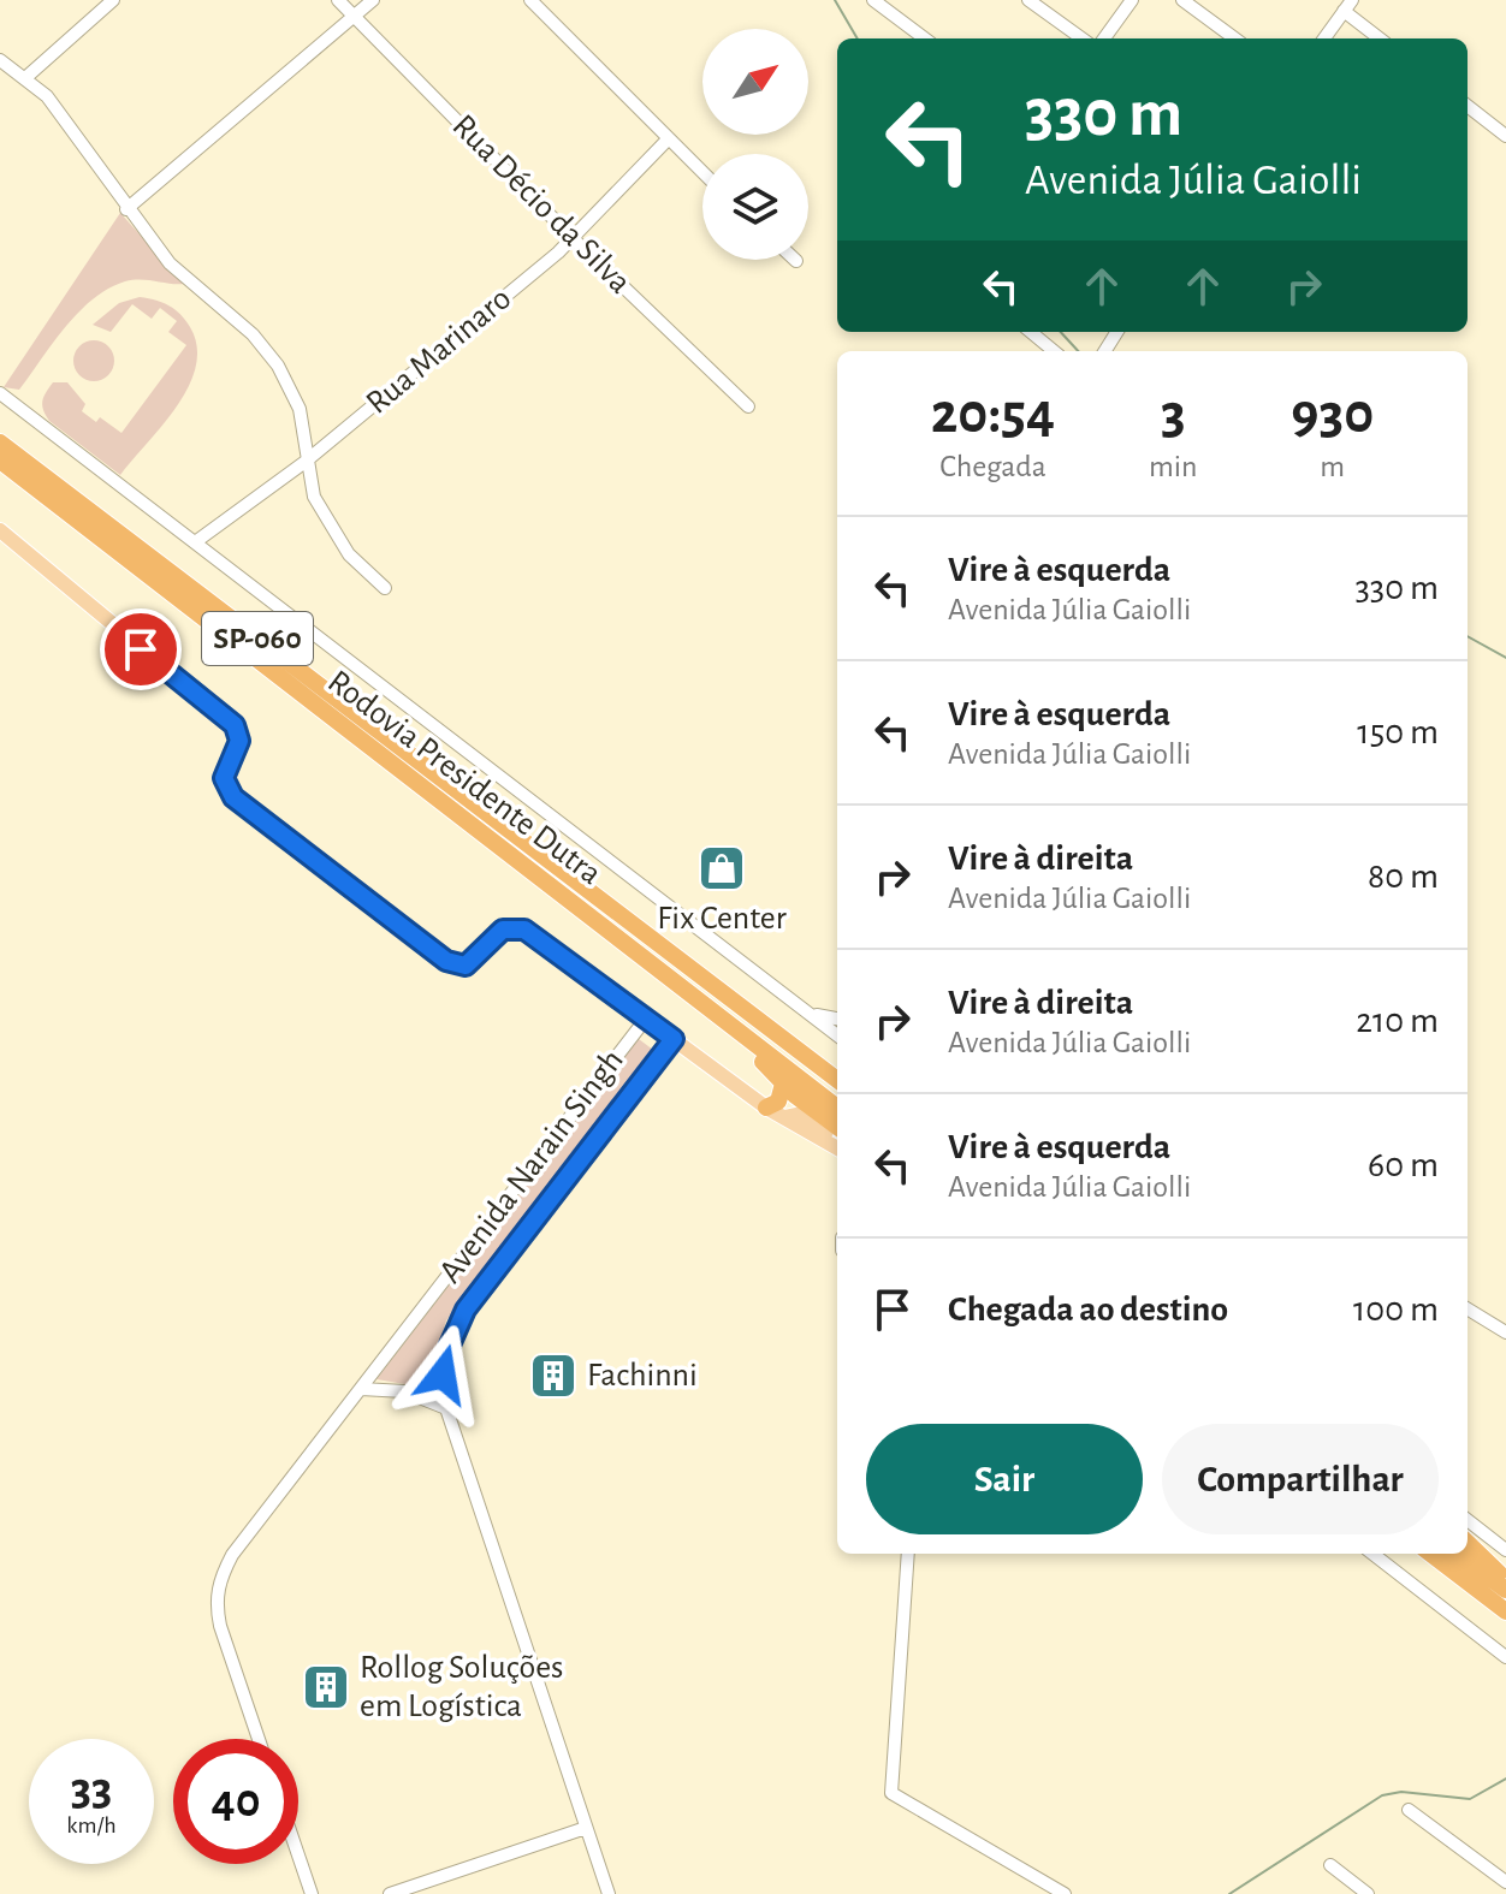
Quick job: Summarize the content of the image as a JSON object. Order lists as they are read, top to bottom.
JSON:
{
  "streets": {
    "highway": ["SP-060", "Rodovia Presidente Dutra"],
    "street": ["Rua Décio da Silva", "Rua Marinaro", "Avenida Narain Singh"]
  },
  "crossings": [
    ["Rua Décio da Silva", "Rua Marinaro"]
  ],
  "places": {
    "shop": ["Fix Center"],
    "building": ["Fachinni", "Rollog Soluções em Logística"]
  },
  "north": "top right",
  "page": {
    "turn": ["330 m", "Avenida Júlia Gaiolli"],
    "eta": [
      "20:54",
      "Chegada",
      "3",
      "min",
      "930",
      "m"
    ],
    "list": [
      {
        "name": "Vire à esquerda",
        "note": "Avenida Júlia Gaiolli",
        "value": "330 m"
      },
      {
        "name": "Vire à esquerda",
        "note": "Avenida Júlia Gaiolli",
        "value": "150 m"
      },
      {
        "name": "Vire à direita",
        "note": "Avenida Júlia Gaiolli",
        "value": "80 m"
      },
      {
        "name": "Vire à direita",
        "note": "Avenida Júlia Gaiolli",
        "value": "210 m"
      },
      {
        "name": "Vire à esquerda",
        "note": "Avenida Júlia Gaiolli",
        "value": "60 m"
      },
      {
        "name": "Chegada ao destino",
        "value": "100 m"
      }
    ],
    "buttons": ["Sair", "Compartilhar"],
    "speed": "33 km/h",
    "limit": "40"
  }
}
